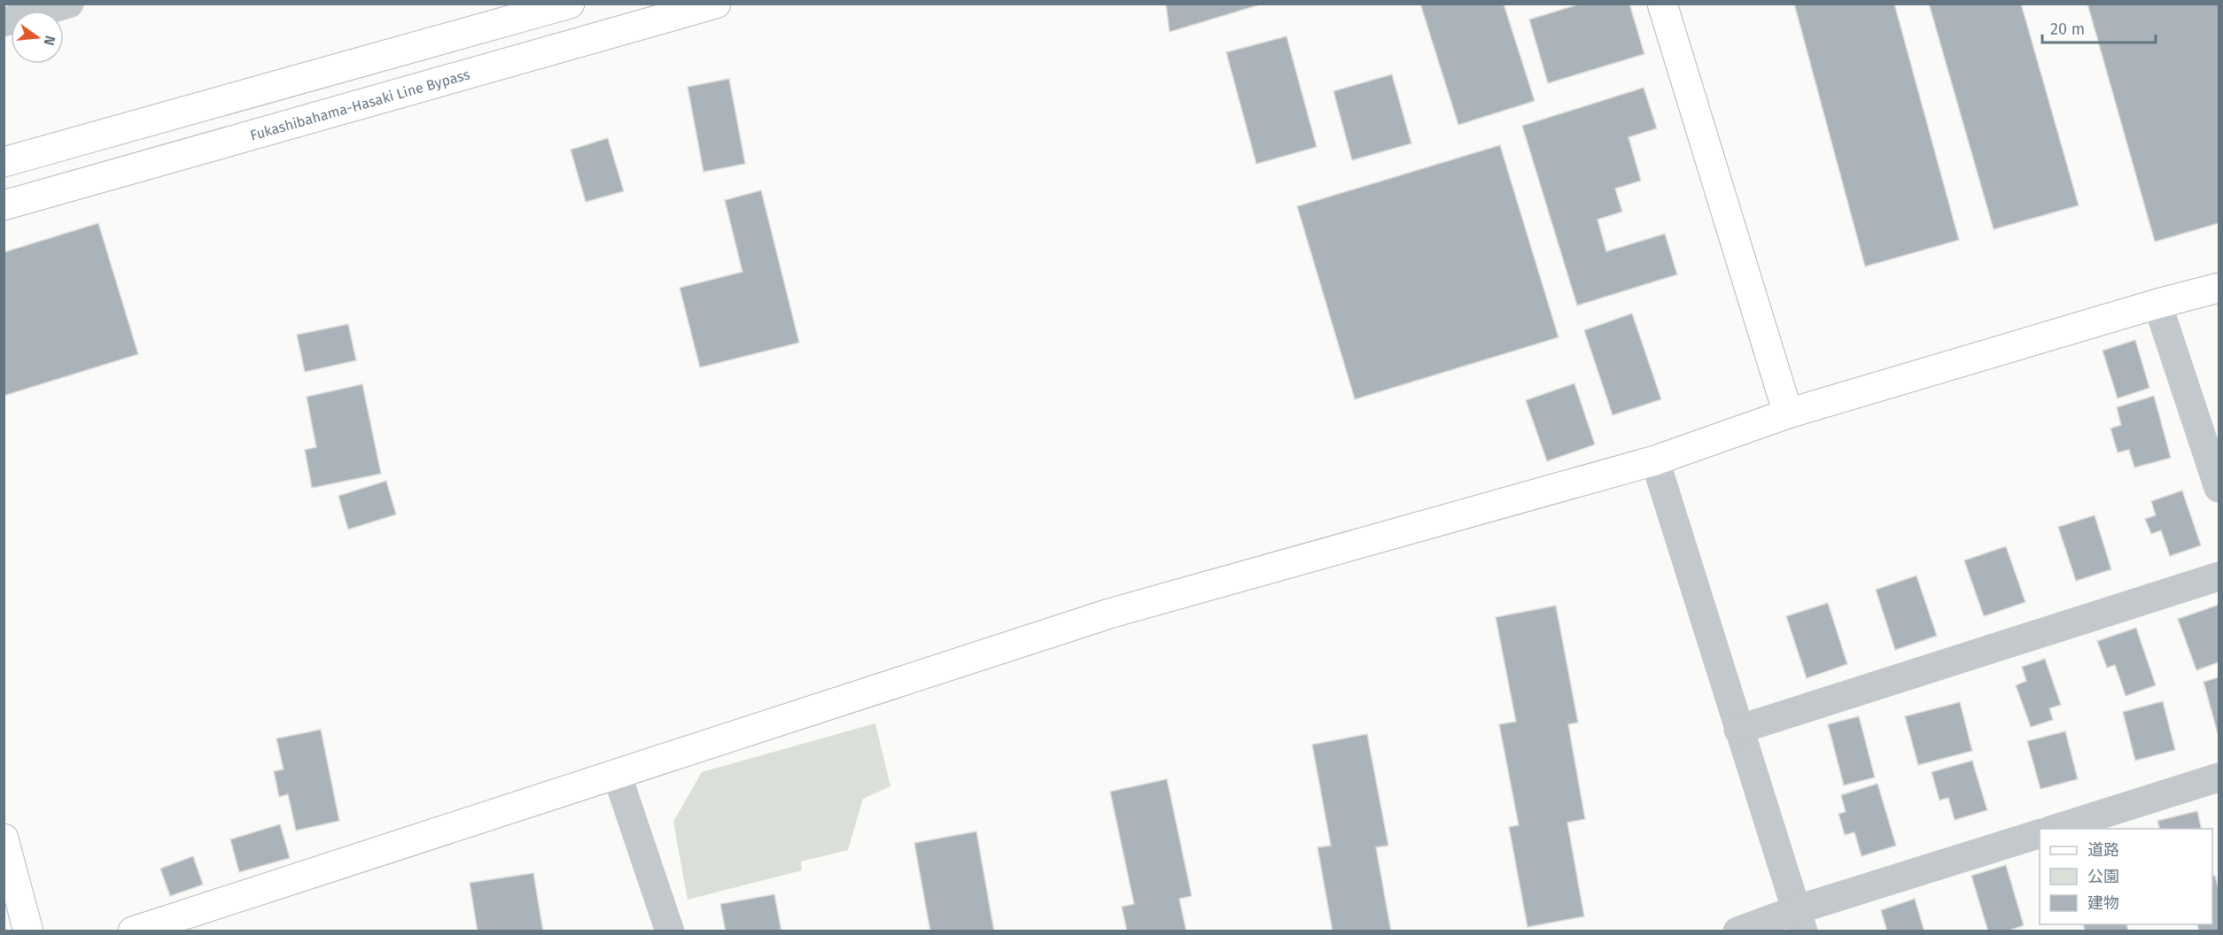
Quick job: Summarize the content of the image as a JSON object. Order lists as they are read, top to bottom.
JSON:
{
  "streets": {
    "street": ["Fukashibahama-Hasaki Line Bypass"]
  },
  "legend": ["道路", "公園", "建物"],
  "scale_bar": "20 m",
  "north": "right"
}
